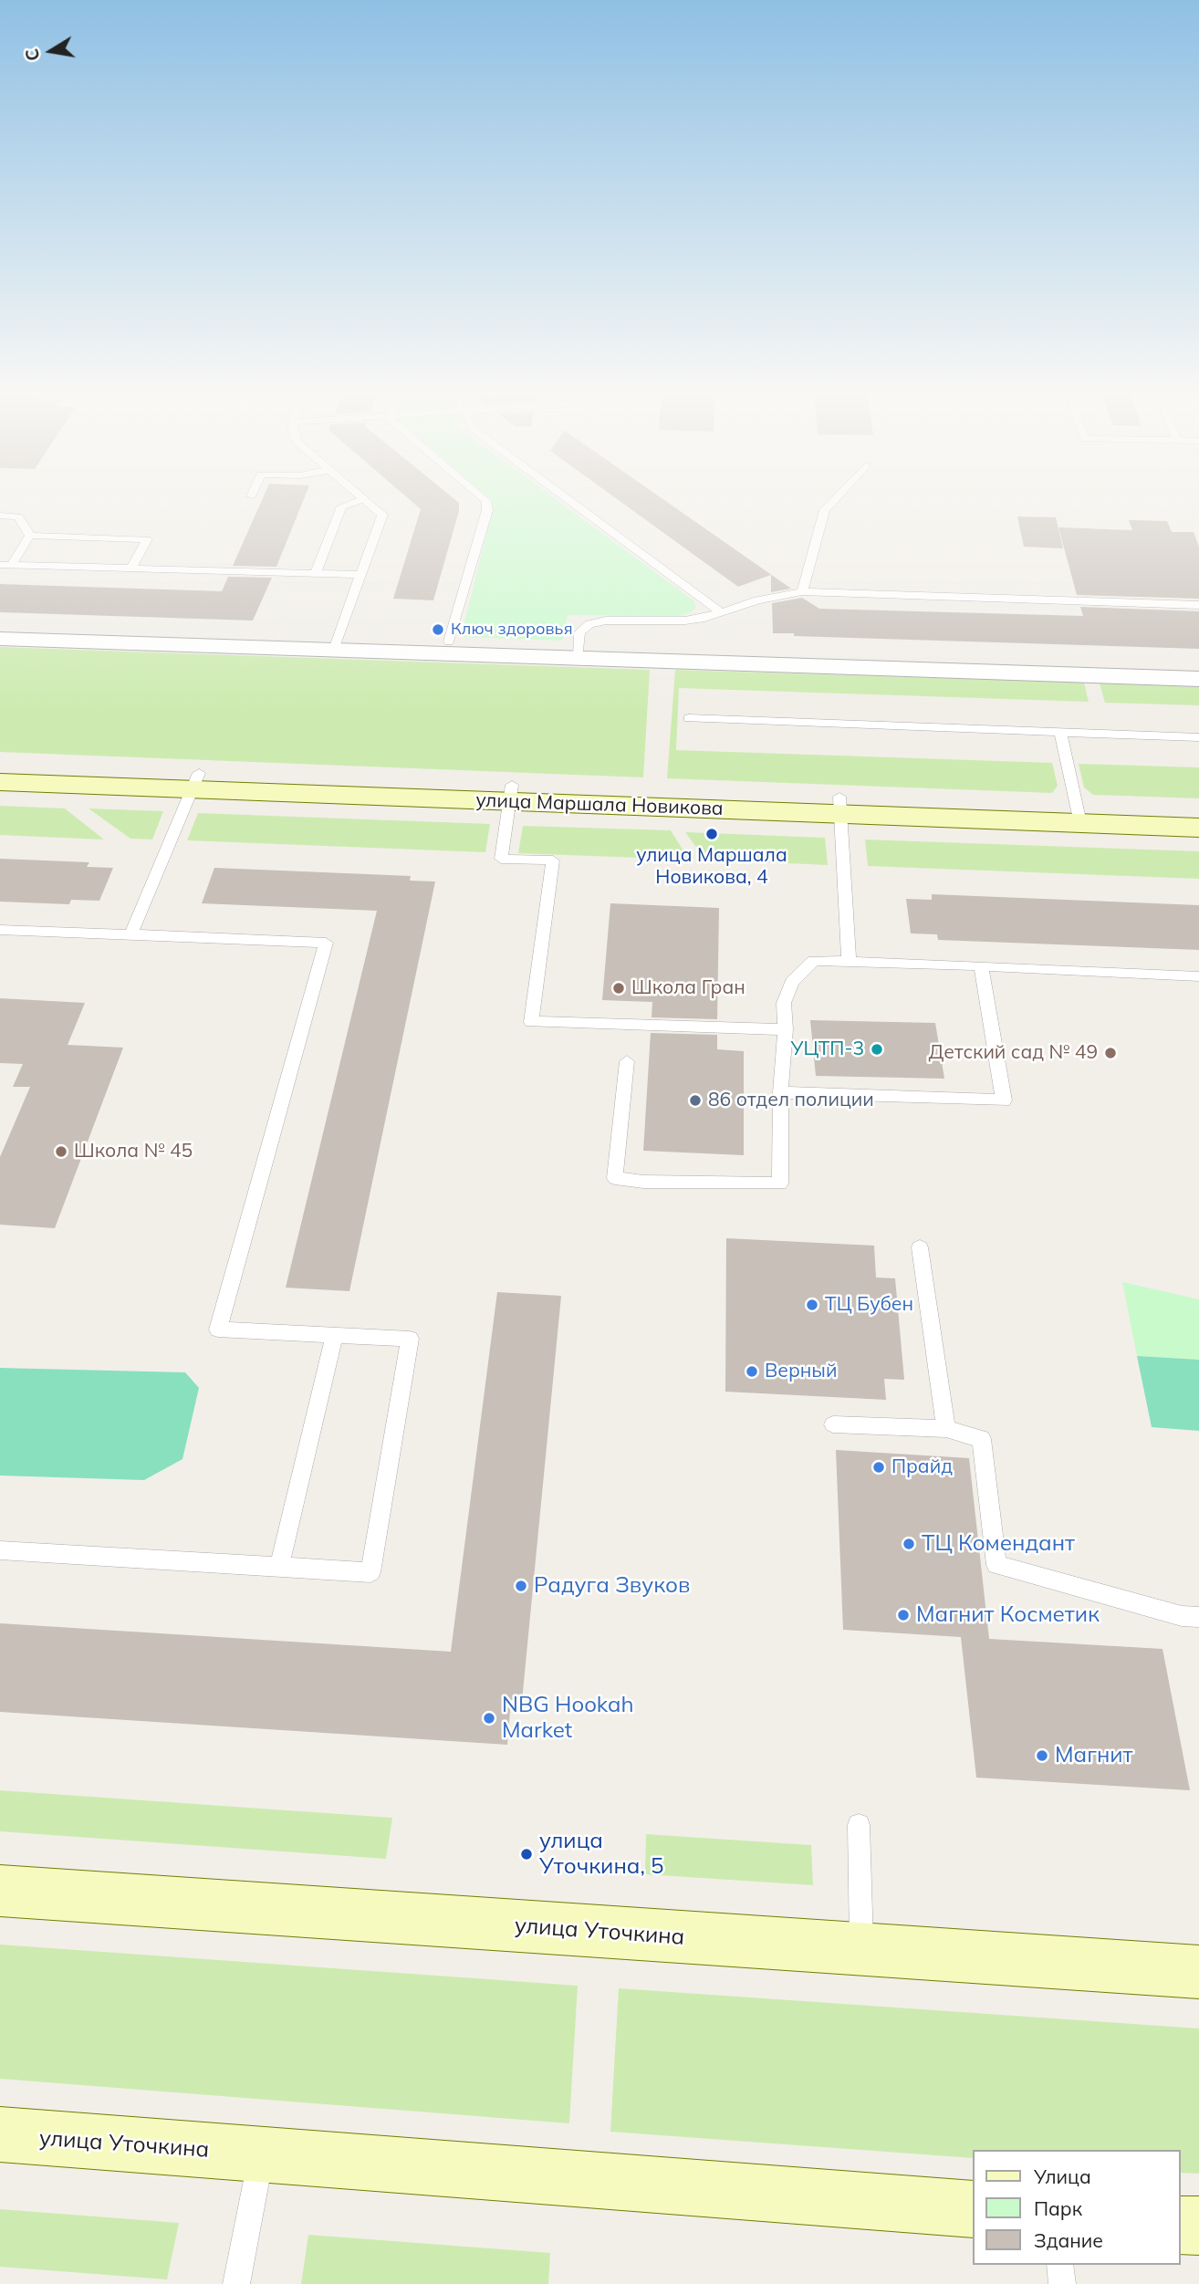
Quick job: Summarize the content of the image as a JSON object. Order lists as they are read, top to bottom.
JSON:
{
  "streets": {
    "street": ["улица Маршала Новикова", "улица Уточкина"]
  },
  "places": [
    "Ключ здоровья",
    "улица Маршала Новикова, 4",
    "Школа Гран",
    "УЦТП-3",
    "Детский сад № 49",
    "86 отдел полиции",
    "Школа № 45",
    "ТЦ Бубен",
    "Верный",
    "Прайд",
    "ТЦ Комендант",
    "Радуга Звуков",
    "Магнит Косметик",
    "NBG Hookah Market",
    "Магнит",
    "улица Уточкина, 5"
  ],
  "legend": ["Улица", "Парк", "Здание"],
  "north": "left"
}
